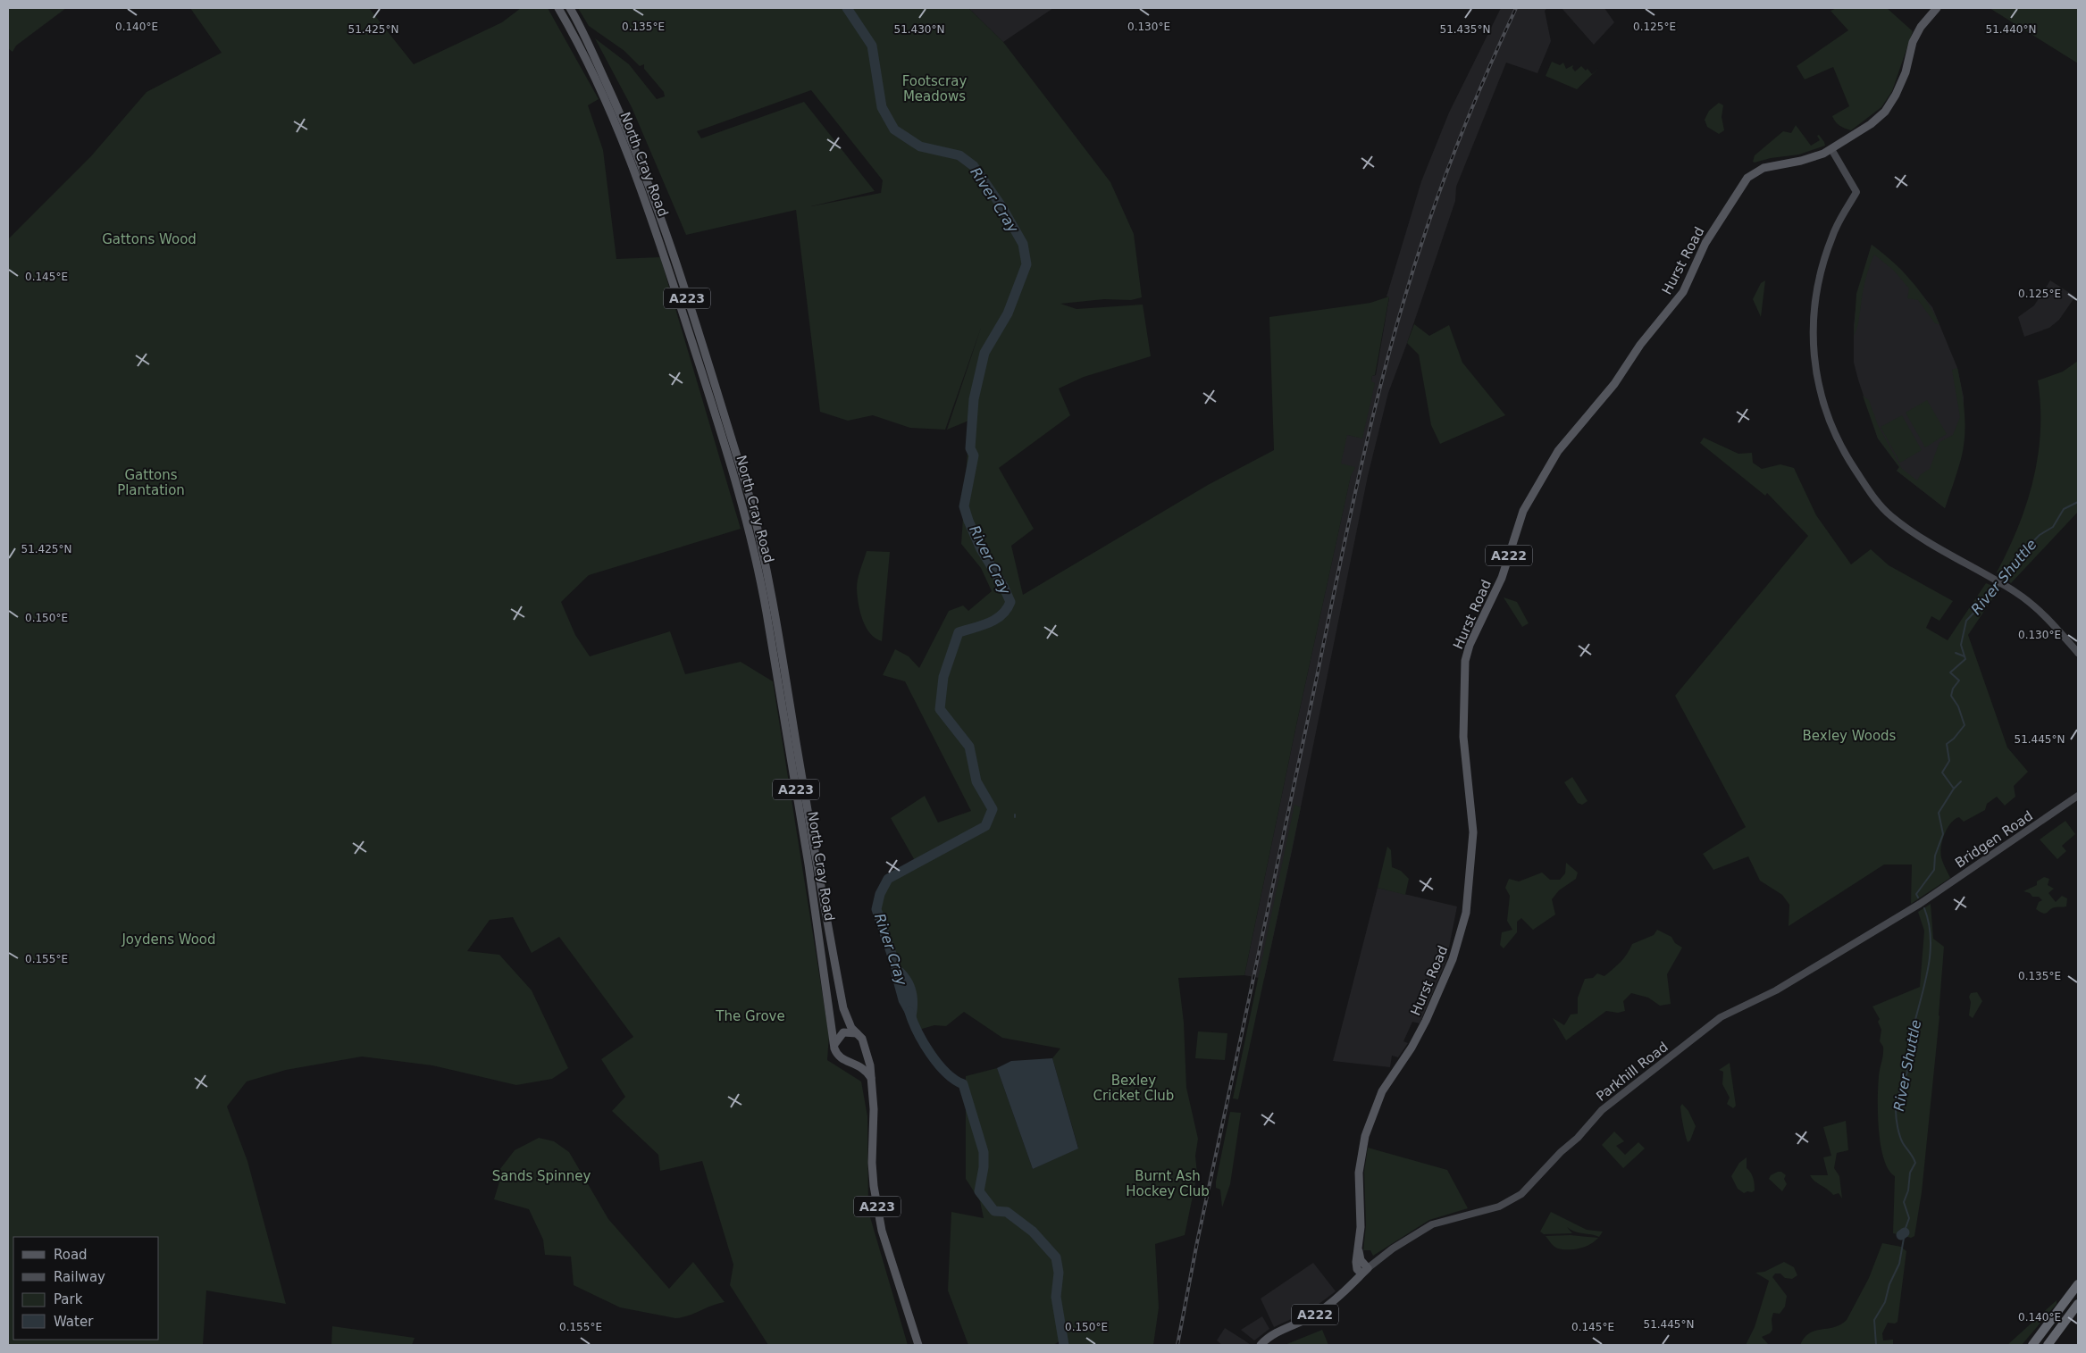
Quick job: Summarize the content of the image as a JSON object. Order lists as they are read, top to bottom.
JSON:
{
  "streets": {
    "main road": [
      "North Cray Road",
      "Hurst Road",
      "A223",
      "A222",
      "Bridgen Road",
      "Parkhill Road"
    ]
  },
  "crossings": [
    ["North Cray Road", "A223"],
    ["Hurst Road", "A222"],
    ["Hurst Road", "Parkhill Road"],
    ["A222", "Parkhill Road"],
    ["Bridgen Road", "Parkhill Road"]
  ],
  "water": ["River Cray", "River Shuttle"],
  "parks": [
    "Footscray Meadows",
    "Gattons Wood",
    "Gattons Plantation",
    "Bexley Woods",
    "Joydens Wood",
    "The Grove",
    "Bexley Cricket Club",
    "Sands Spinney",
    "Burnt Ash Hockey Club"
  ],
  "legend": [
    "Road",
    "Railway",
    "Park",
    "Water"
  ],
  "coordinates": [
    "0.140°E",
    "0.135°E",
    "0.125°E",
    "0.130°E",
    "51.425°N",
    "51.430°N",
    "51.435°N",
    "51.440°N",
    "0.145°E",
    "0.150°E",
    "51.445°N",
    "0.155°E"
  ]
}
